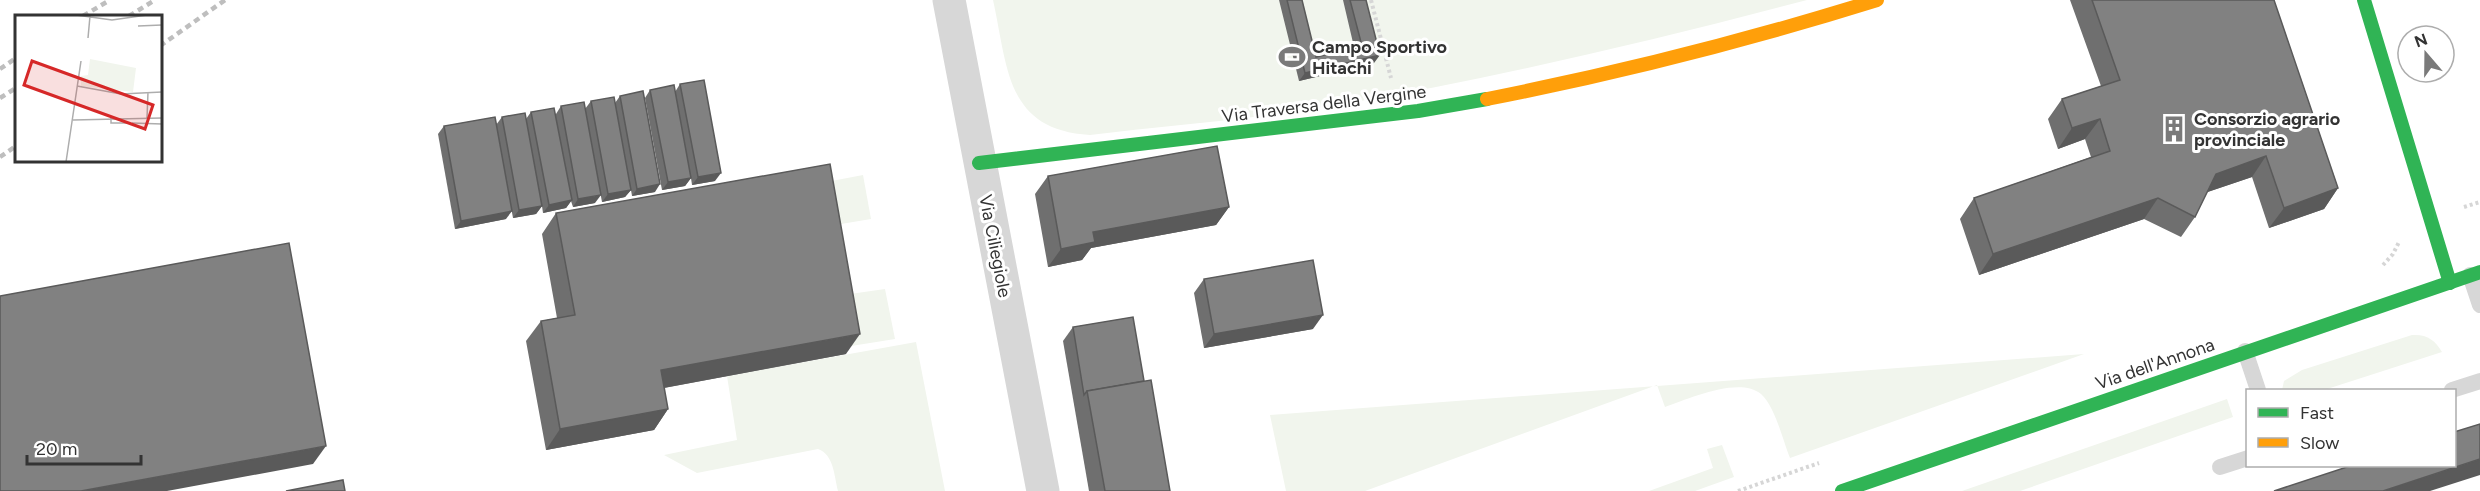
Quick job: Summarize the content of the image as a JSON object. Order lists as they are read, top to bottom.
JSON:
{
  "streets": {
    "street": ["Via Traversa della Vergine", "Via Ciliegiole", "Via dell'Annona"]
  },
  "crossings": [
    ["Via Traversa della Vergine", "Via Ciliegiole"]
  ],
  "places": {
    "sports": ["Campo Sportivo Hitachi"],
    "building": ["Consorzio agrario provinciale"]
  },
  "legend": ["Fast", "Slow"],
  "scale_bar": "20 m",
  "north": "top"
}
